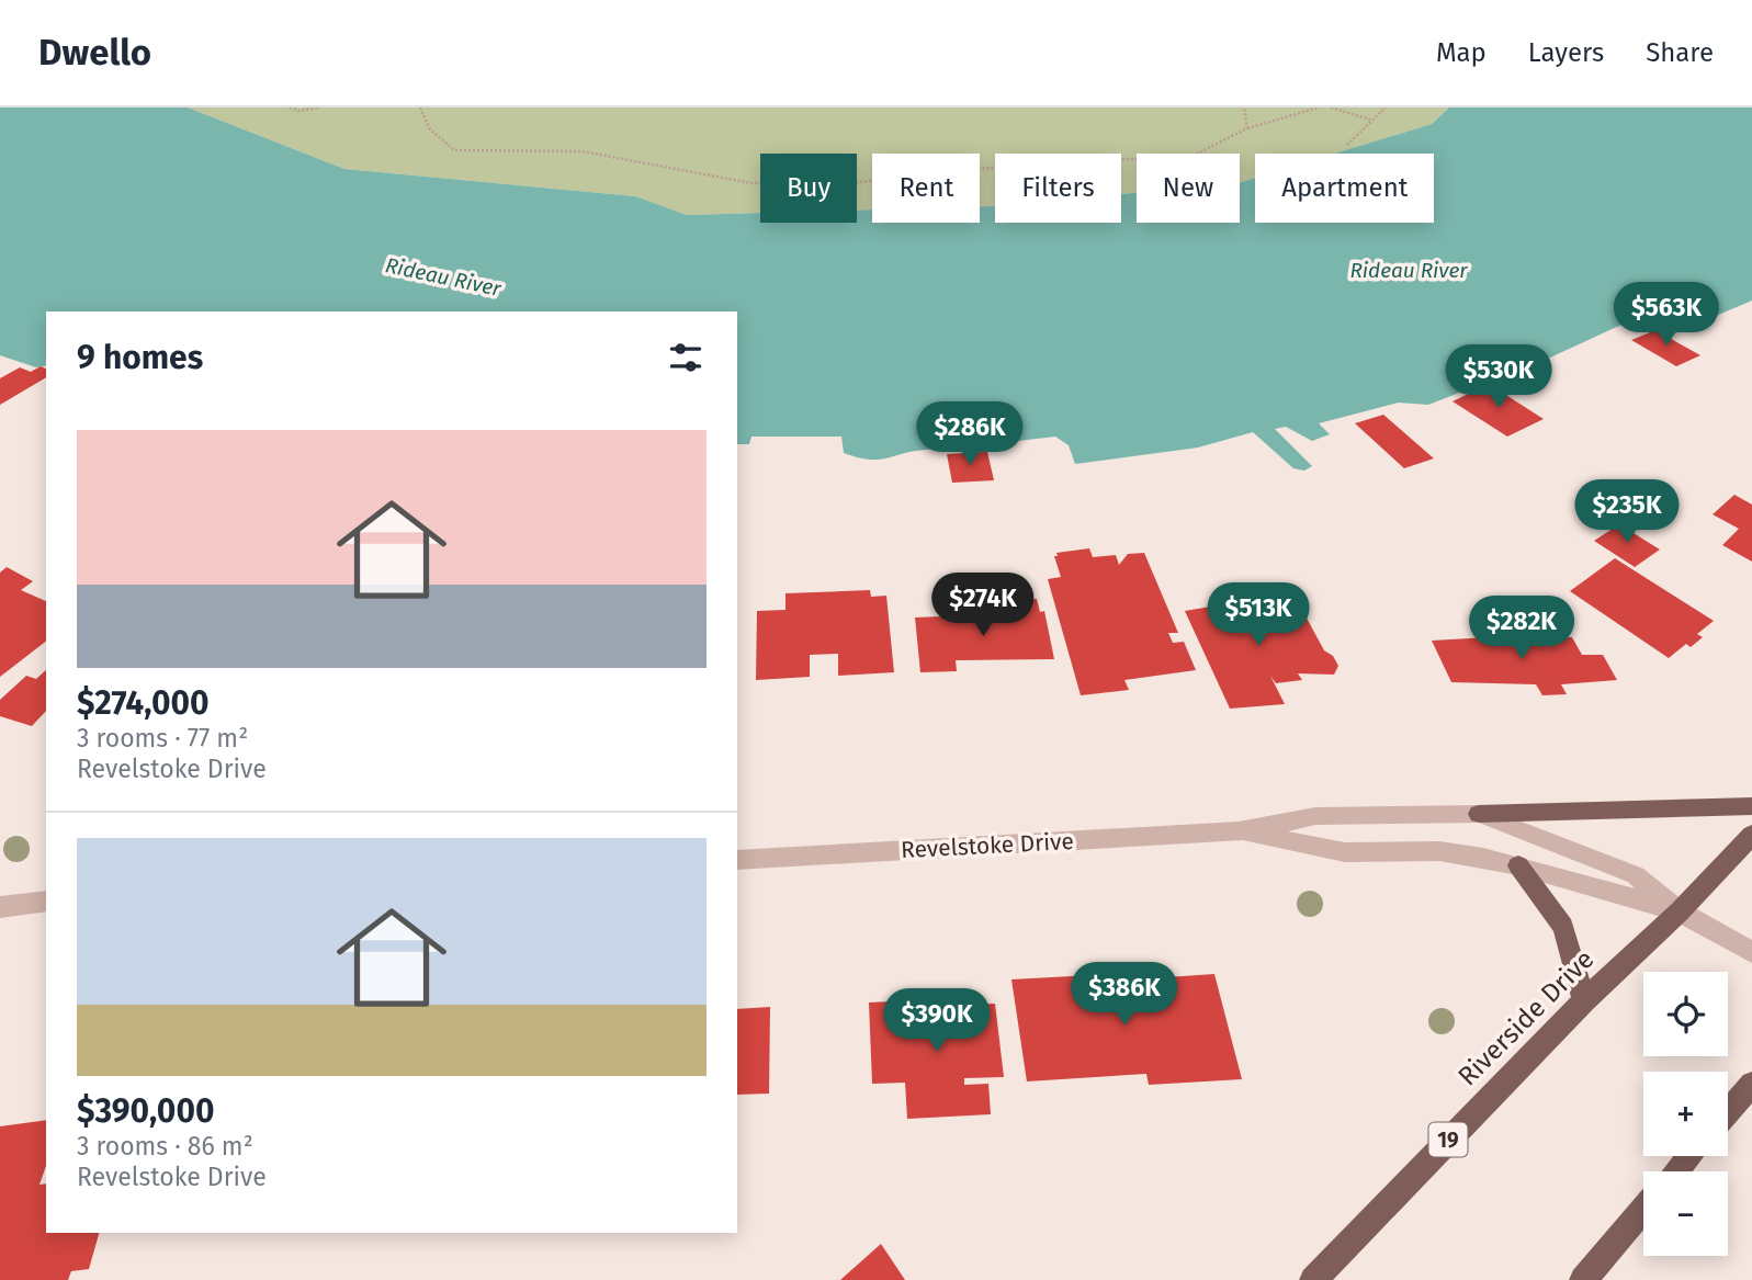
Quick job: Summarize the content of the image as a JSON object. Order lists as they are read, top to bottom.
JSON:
{
  "streets": {
    "main road": ["Riverside Drive", "19"],
    "street": ["Revelstoke Drive"]
  },
  "crossings": [
    ["Revelstoke Drive", "Riverside Drive"]
  ],
  "water": ["Rideau River"],
  "page": {
    "header": "Dwello",
    "nav": ["Map", "Layers", "Share"],
    "chip": [
      "Buy",
      "Rent",
      "Filters",
      "New",
      "Apartment"
    ],
    "price": [
      "$563K",
      "$530K",
      "$286K",
      "$235K",
      "$274K",
      "$513K",
      "$282K",
      "$386K",
      "$390K"
    ],
    "heading": "9 homes",
    "list": [
      {
        "name": "$274,000",
        "note": "3 rooms · 77 m² · Revelstoke Drive"
      },
      {
        "name": "$390,000",
        "note": "3 rooms · 86 m² · Revelstoke Drive"
      }
    ],
    "map_buttons": ["+", "−"]
  }
}
